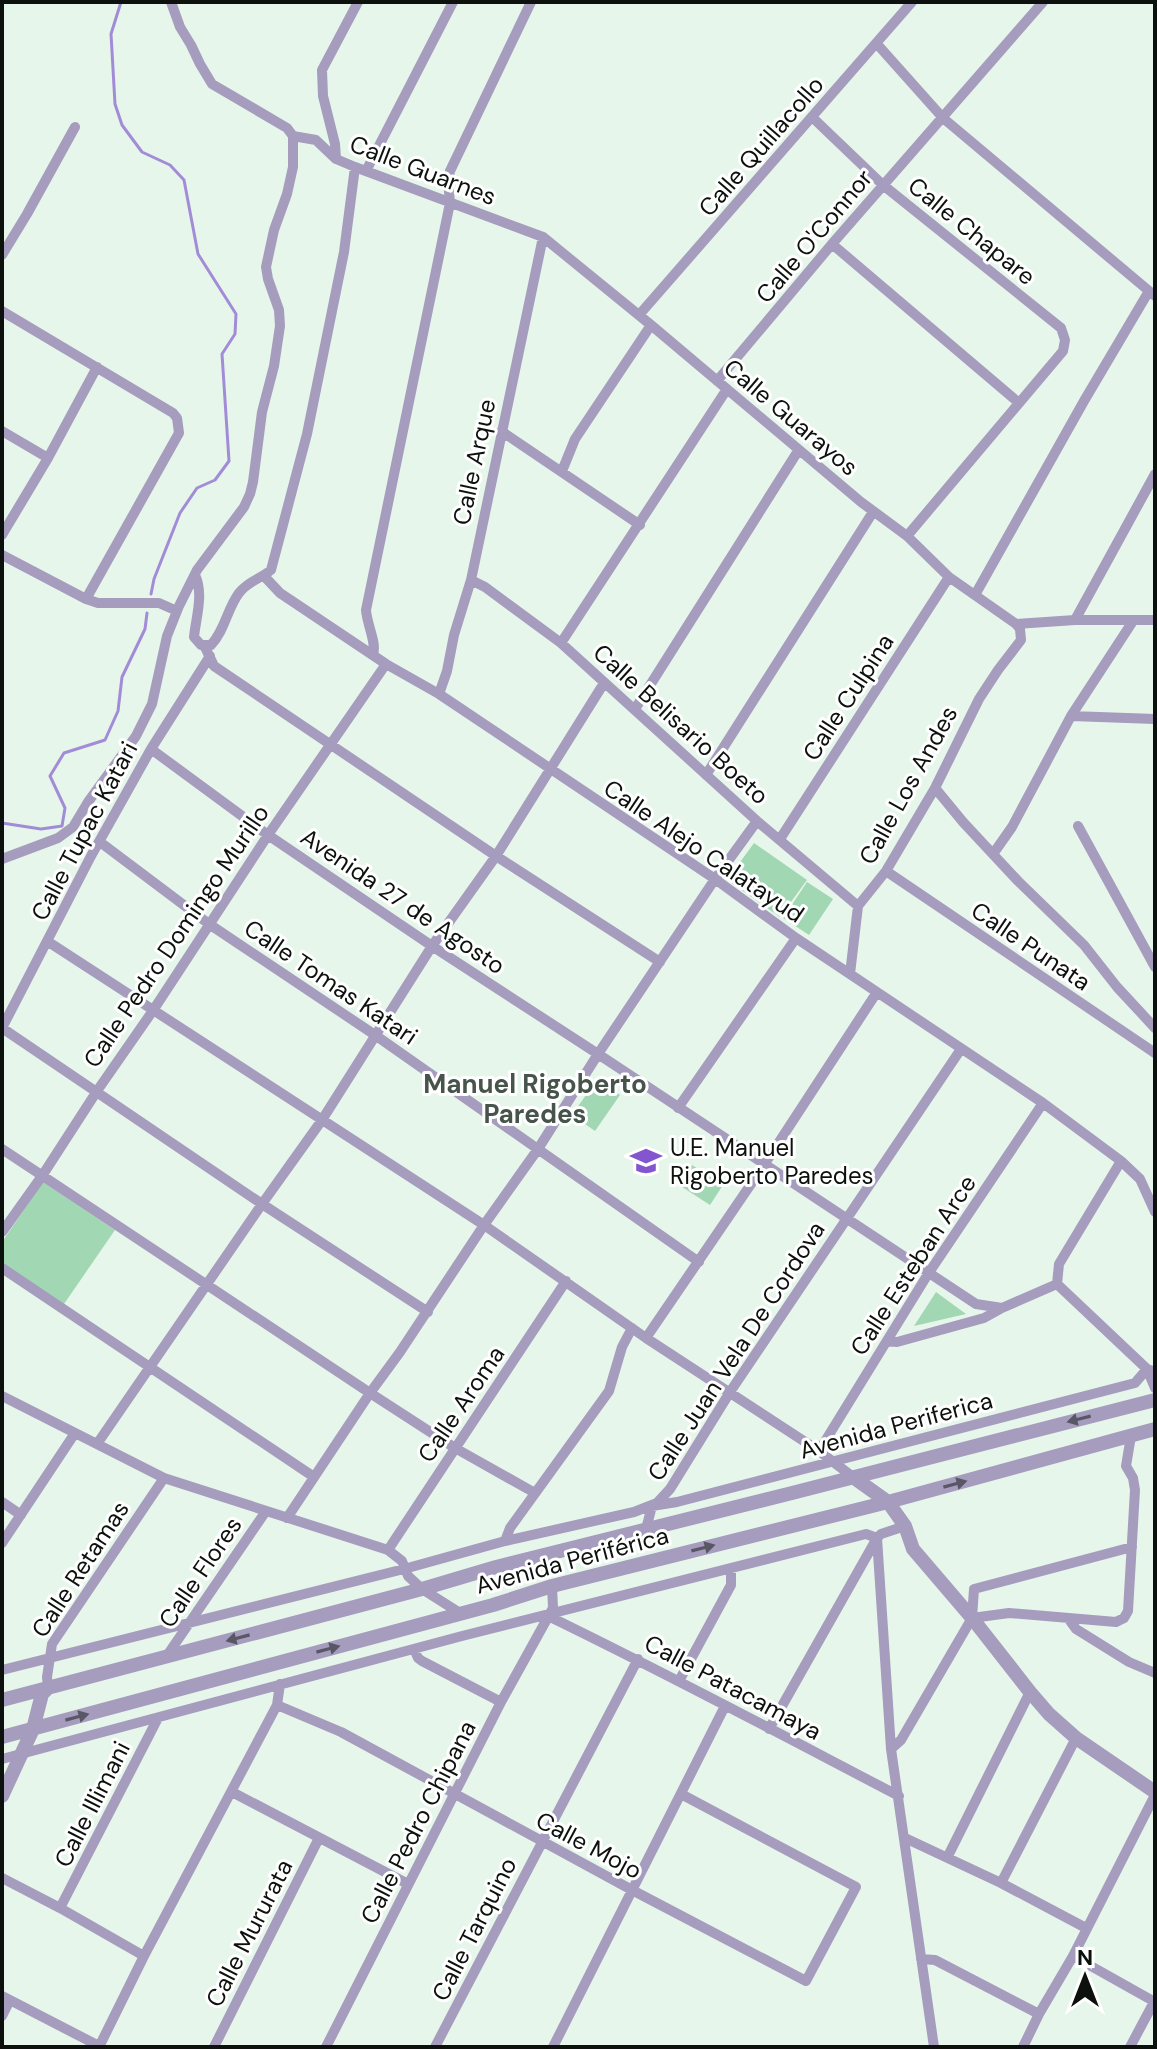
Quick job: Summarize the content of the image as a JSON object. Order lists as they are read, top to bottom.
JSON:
{
  "streets": {
    "street": [
      "Calle Quillacollo",
      "Calle Guarnes",
      "Calle Chapare",
      "Calle O'Connor",
      "Calle Guarayos",
      "Calle Arque",
      "Calle Culpina",
      "Calle Belisario Boeto",
      "Calle Los Andes",
      "Calle Tupac Katari",
      "Calle Alejo Calatayud",
      "Avenida 27 de Agosto",
      "Calle Pedro Domingo Murillo",
      "Calle Punata",
      "Calle Tomas Katari",
      "Calle Esteban Arce",
      "Calle Juan Vela De Cordova",
      "Calle Aroma",
      "Avenida Periferica",
      "Avenida Periférica",
      "Calle Retamas",
      "Calle Flores",
      "Calle Patacamaya",
      "Calle Illimani",
      "Calle Pedro Chipana",
      "Calle Mojo",
      "Calle Tarquino",
      "Calle Mururata"
    ]
  },
  "crossings": [
    ["Calle Quillacollo", "Calle Chapare"],
    ["Calle Quillacollo", "Calle Guarayos"],
    ["Calle Guarnes", "Calle Guarayos"],
    ["Calle Guarnes", "Calle Arque"],
    ["Calle Chapare", "Calle O'Connor"],
    ["Calle O'Connor", "Calle Guarayos"],
    ["Calle Guarayos", "Calle Arque"],
    ["Calle Guarayos", "Calle Culpina"],
    ["Calle Guarayos", "Calle Los Andes"],
    ["Calle Arque", "Calle Belisario Boeto"],
    ["Calle Arque", "Calle Alejo Calatayud"],
    ["Calle Culpina", "Calle Belisario Boeto"],
    ["Calle Belisario Boeto", "Calle Los Andes"],
    ["Calle Los Andes", "Calle Punata"],
    ["Calle Tupac Katari", "Avenida 27 de Agosto"],
    ["Calle Tupac Katari", "Calle Tomas Katari"],
    ["Calle Alejo Calatayud", "Calle Pedro Domingo Murillo"],
    ["Calle Alejo Calatayud", "Calle Esteban Arce"],
    ["Calle Alejo Calatayud", "Calle Juan Vela De Cordova"],
    ["Avenida 27 de Agosto", "Calle Pedro Domingo Murillo"],
    ["Avenida 27 de Agosto", "Calle Esteban Arce"],
    ["Avenida 27 de Agosto", "Calle Juan Vela De Cordova"],
    ["Calle Pedro Domingo Murillo", "Calle Tomas Katari"],
    ["Calle Juan Vela De Cordova", "Avenida Periferica"],
    ["Calle Juan Vela De Cordova", "Calle Retamas"],
    ["Calle Juan Vela De Cordova", "Calle Flores"],
    ["Calle Patacamaya", "Calle Pedro Chipana"],
    ["Calle Patacamaya", "Calle Tarquino"],
    ["Calle Pedro Chipana", "Calle Mojo"],
    ["Calle Mojo", "Calle Tarquino"]
  ],
  "districts": ["Manuel Rigoberto Paredes"],
  "places": {
    "school or university": ["U.E. Manuel Rigoberto Paredes"]
  },
  "north": "top"
}
